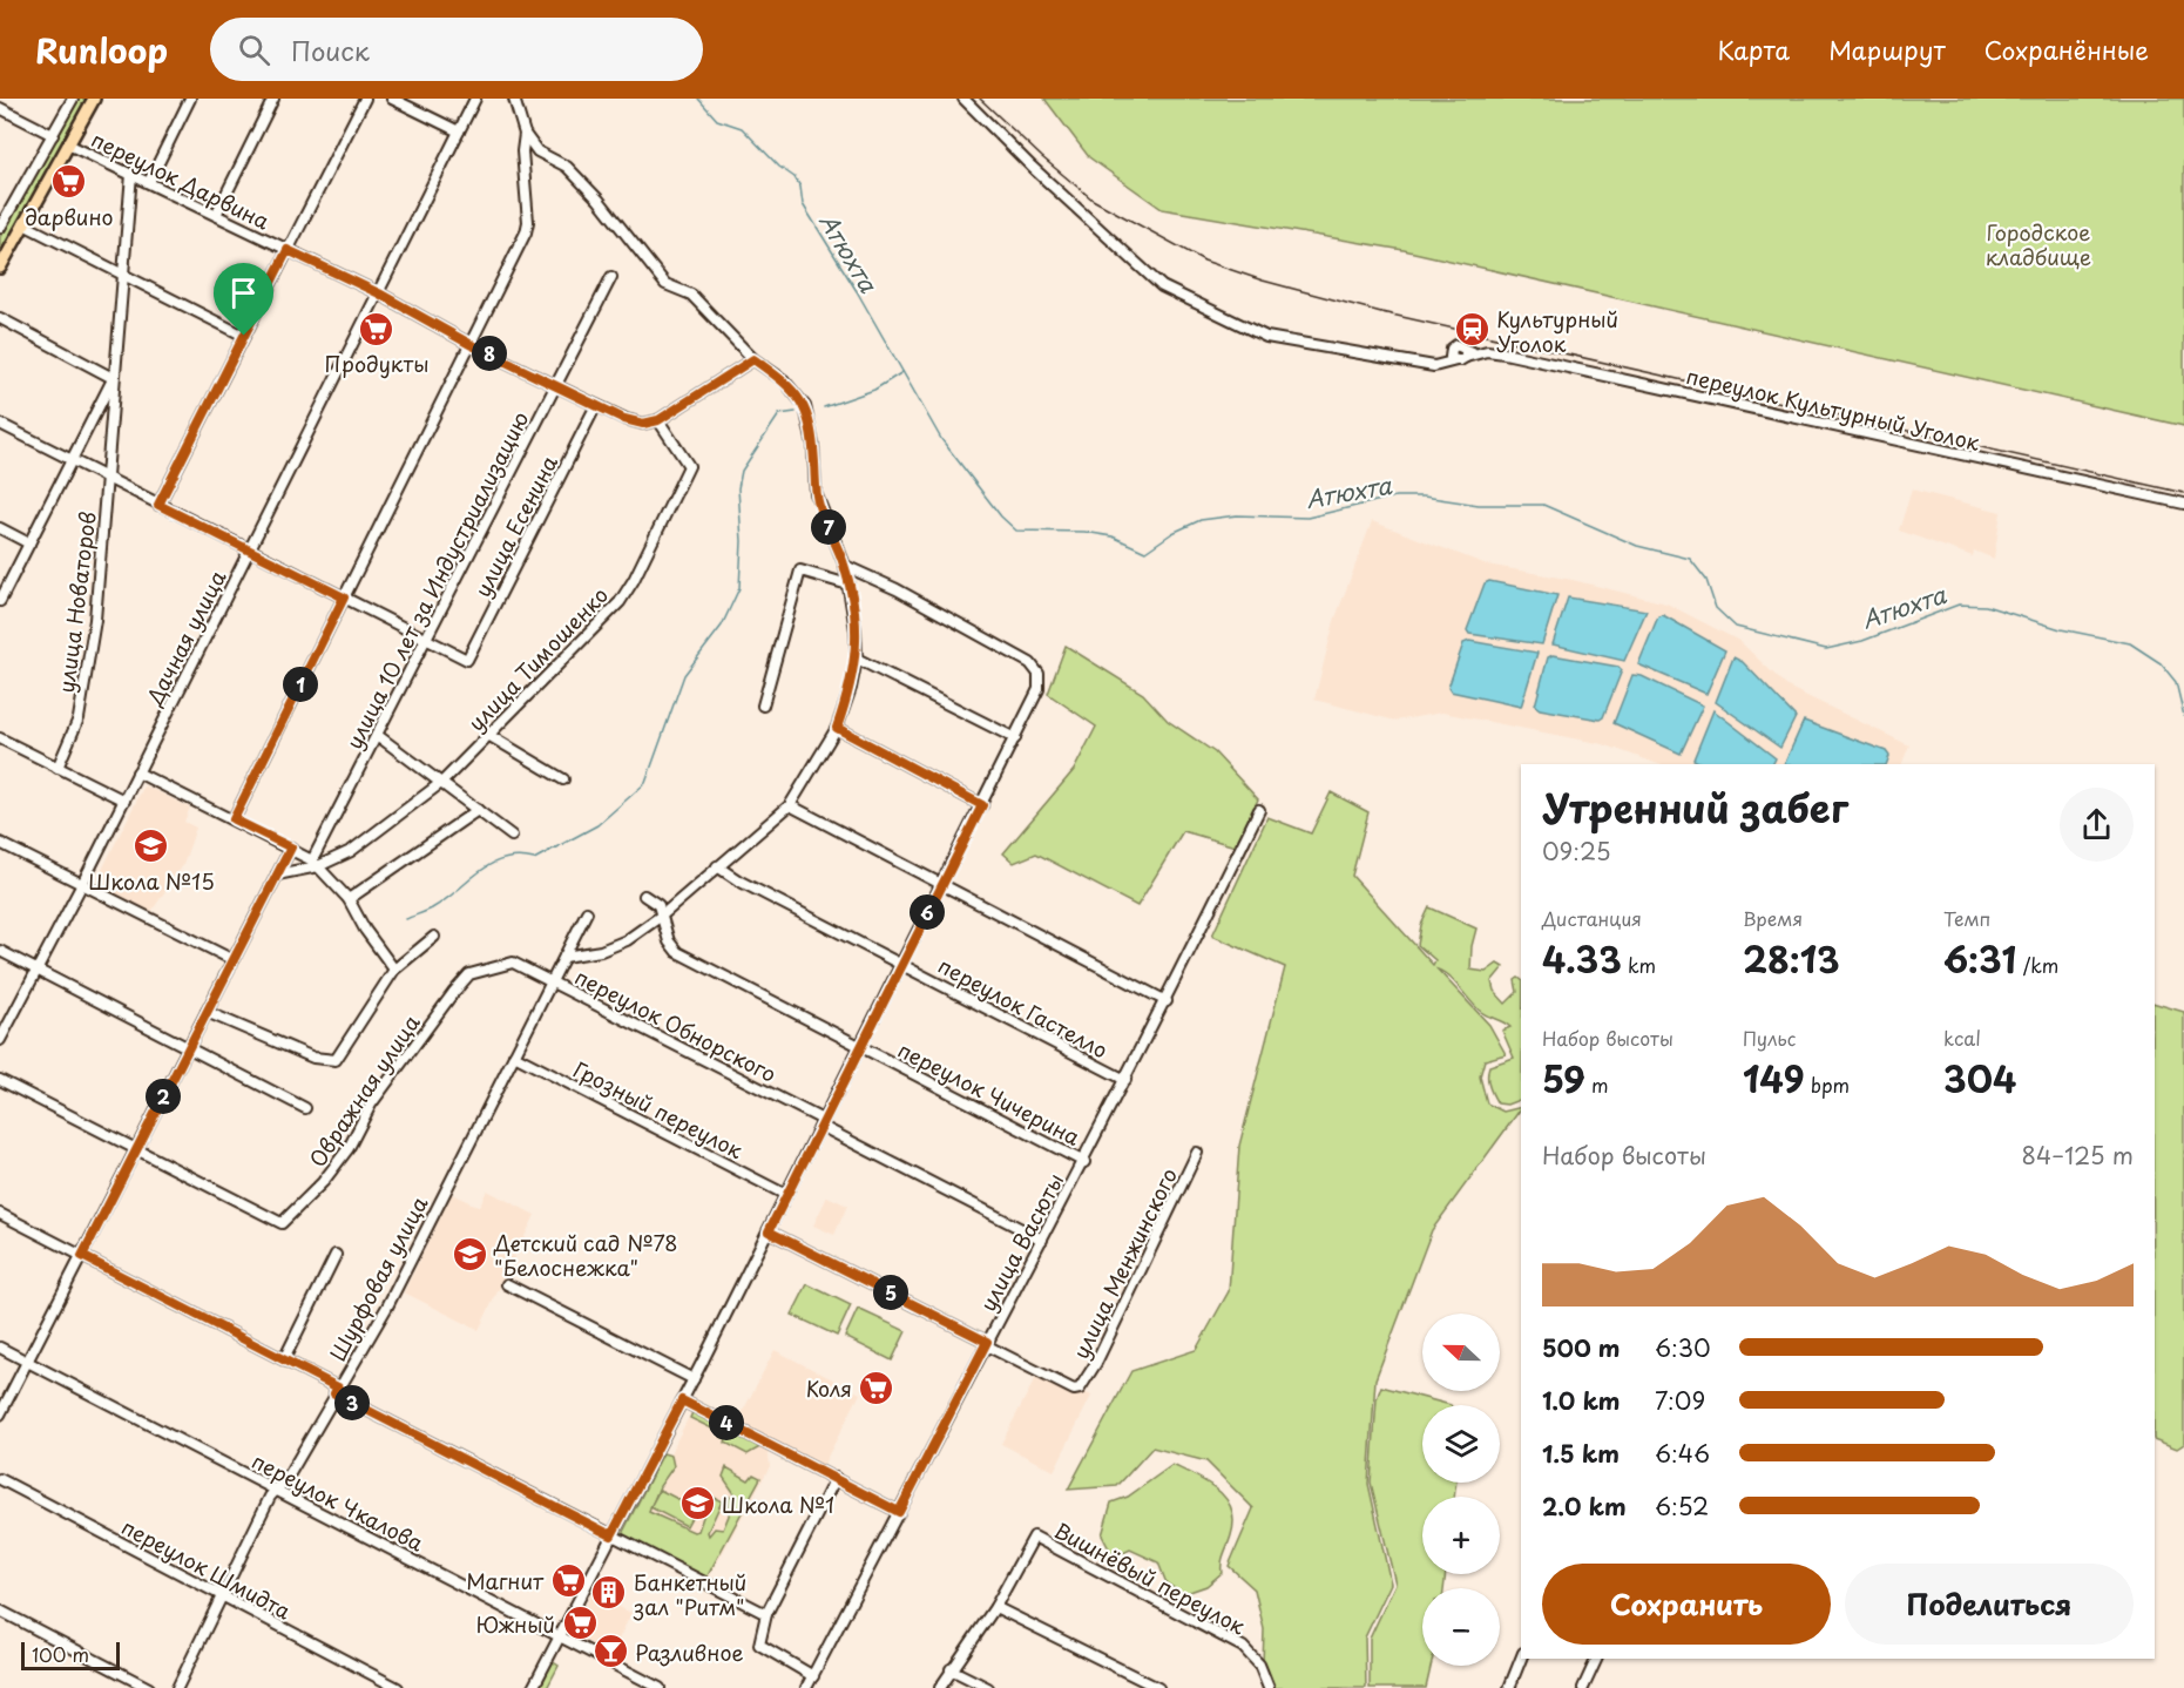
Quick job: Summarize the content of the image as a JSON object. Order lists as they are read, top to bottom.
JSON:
{
  "streets": {
    "street": [
      "переулок Дарвина",
      "переулок Культурный Уголок",
      "улица Есенина",
      "улица 10 лет за Индустриализацию",
      "улица Новаторов",
      "Дачная улица",
      "улица Тимошенко",
      "переулок Гастелло",
      "переулок Обнорского",
      "Овражная улица",
      "переулок Чичерина",
      "Грозный переулок",
      "улица Васюты",
      "улица Менжинского",
      "Шурфовая улица",
      "переулок Чкалова",
      "переулок Шмидта",
      "Вишнёвый переулок"
    ]
  },
  "crossings": [
    ["переулок Дарвина", "улица Есенина"],
    ["переулок Дарвина", "улица 10 лет за Индустриализацию"],
    ["переулок Дарвина", "улица Новаторов"],
    ["переулок Дарвина", "Дачная улица"],
    ["переулок Дарвина", "улица Тимошенко"],
    ["улица Есенина", "улица 10 лет за Индустриализацию"],
    ["улица 10 лет за Индустриализацию", "улица Тимошенко"],
    ["переулок Гастелло", "улица Васюты"],
    ["переулок Обнорского", "Овражная улица"],
    ["переулок Обнорского", "улица Васюты"],
    ["переулок Обнорского", "Шурфовая улица"],
    ["переулок Чичерина", "улица Васюты"],
    ["Грозный переулок", "Шурфовая улица"],
    ["улица Васюты", "улица Менжинского"],
    ["Шурфовая улица", "переулок Чкалова"],
    ["Шурфовая улица", "переулок Шмидта"]
  ],
  "water": ["Атюхта"],
  "parks": ["Городское кладбище"],
  "places": {
    "supermarket": [
      "дарвино",
      "Продукты",
      "Коля",
      "Магнит",
      "Южный"
    ],
    "station": ["Культурный Уголок"],
    "school or university": ["Школа №15", "Детский сад №78 \"Белоснежка\"", "Школа №1"],
    "building": ["Банкетный зал \"Ритм\""],
    "bar": ["Разливное"]
  },
  "scale_bar": "100 m",
  "north": "left",
  "page": {
    "header": "Runloop",
    "search": "Поиск",
    "nav": ["Карта", "Маршрут", "Сохранённые"],
    "pins": [
      "8",
      "7",
      "1",
      "6",
      "2",
      "5",
      "3",
      "4"
    ],
    "heading": ["Утренний забег", "09:25"],
    "stats": [
      ["Дистанция", "4.33 km"],
      ["Время", "28:13"],
      ["Темп", "6:31 /km"],
      ["Набор высоты", "59 m"],
      ["Пульс", "149 bpm"],
      ["kcal", "304"]
    ],
    "chart": ["Набор высоты", "84–125 m"],
    "map_buttons": ["+", "−"],
    "list": [
      {
        "name": "500 m",
        "note": "6:30"
      },
      {
        "name": "1.0 km",
        "note": "7:09"
      },
      {
        "name": "1.5 km",
        "note": "6:46"
      },
      {
        "name": "2.0 km",
        "note": "6:52"
      }
    ],
    "buttons": ["Сохранить", "Поделиться"],
    "scale": "100 m"
  }
}
